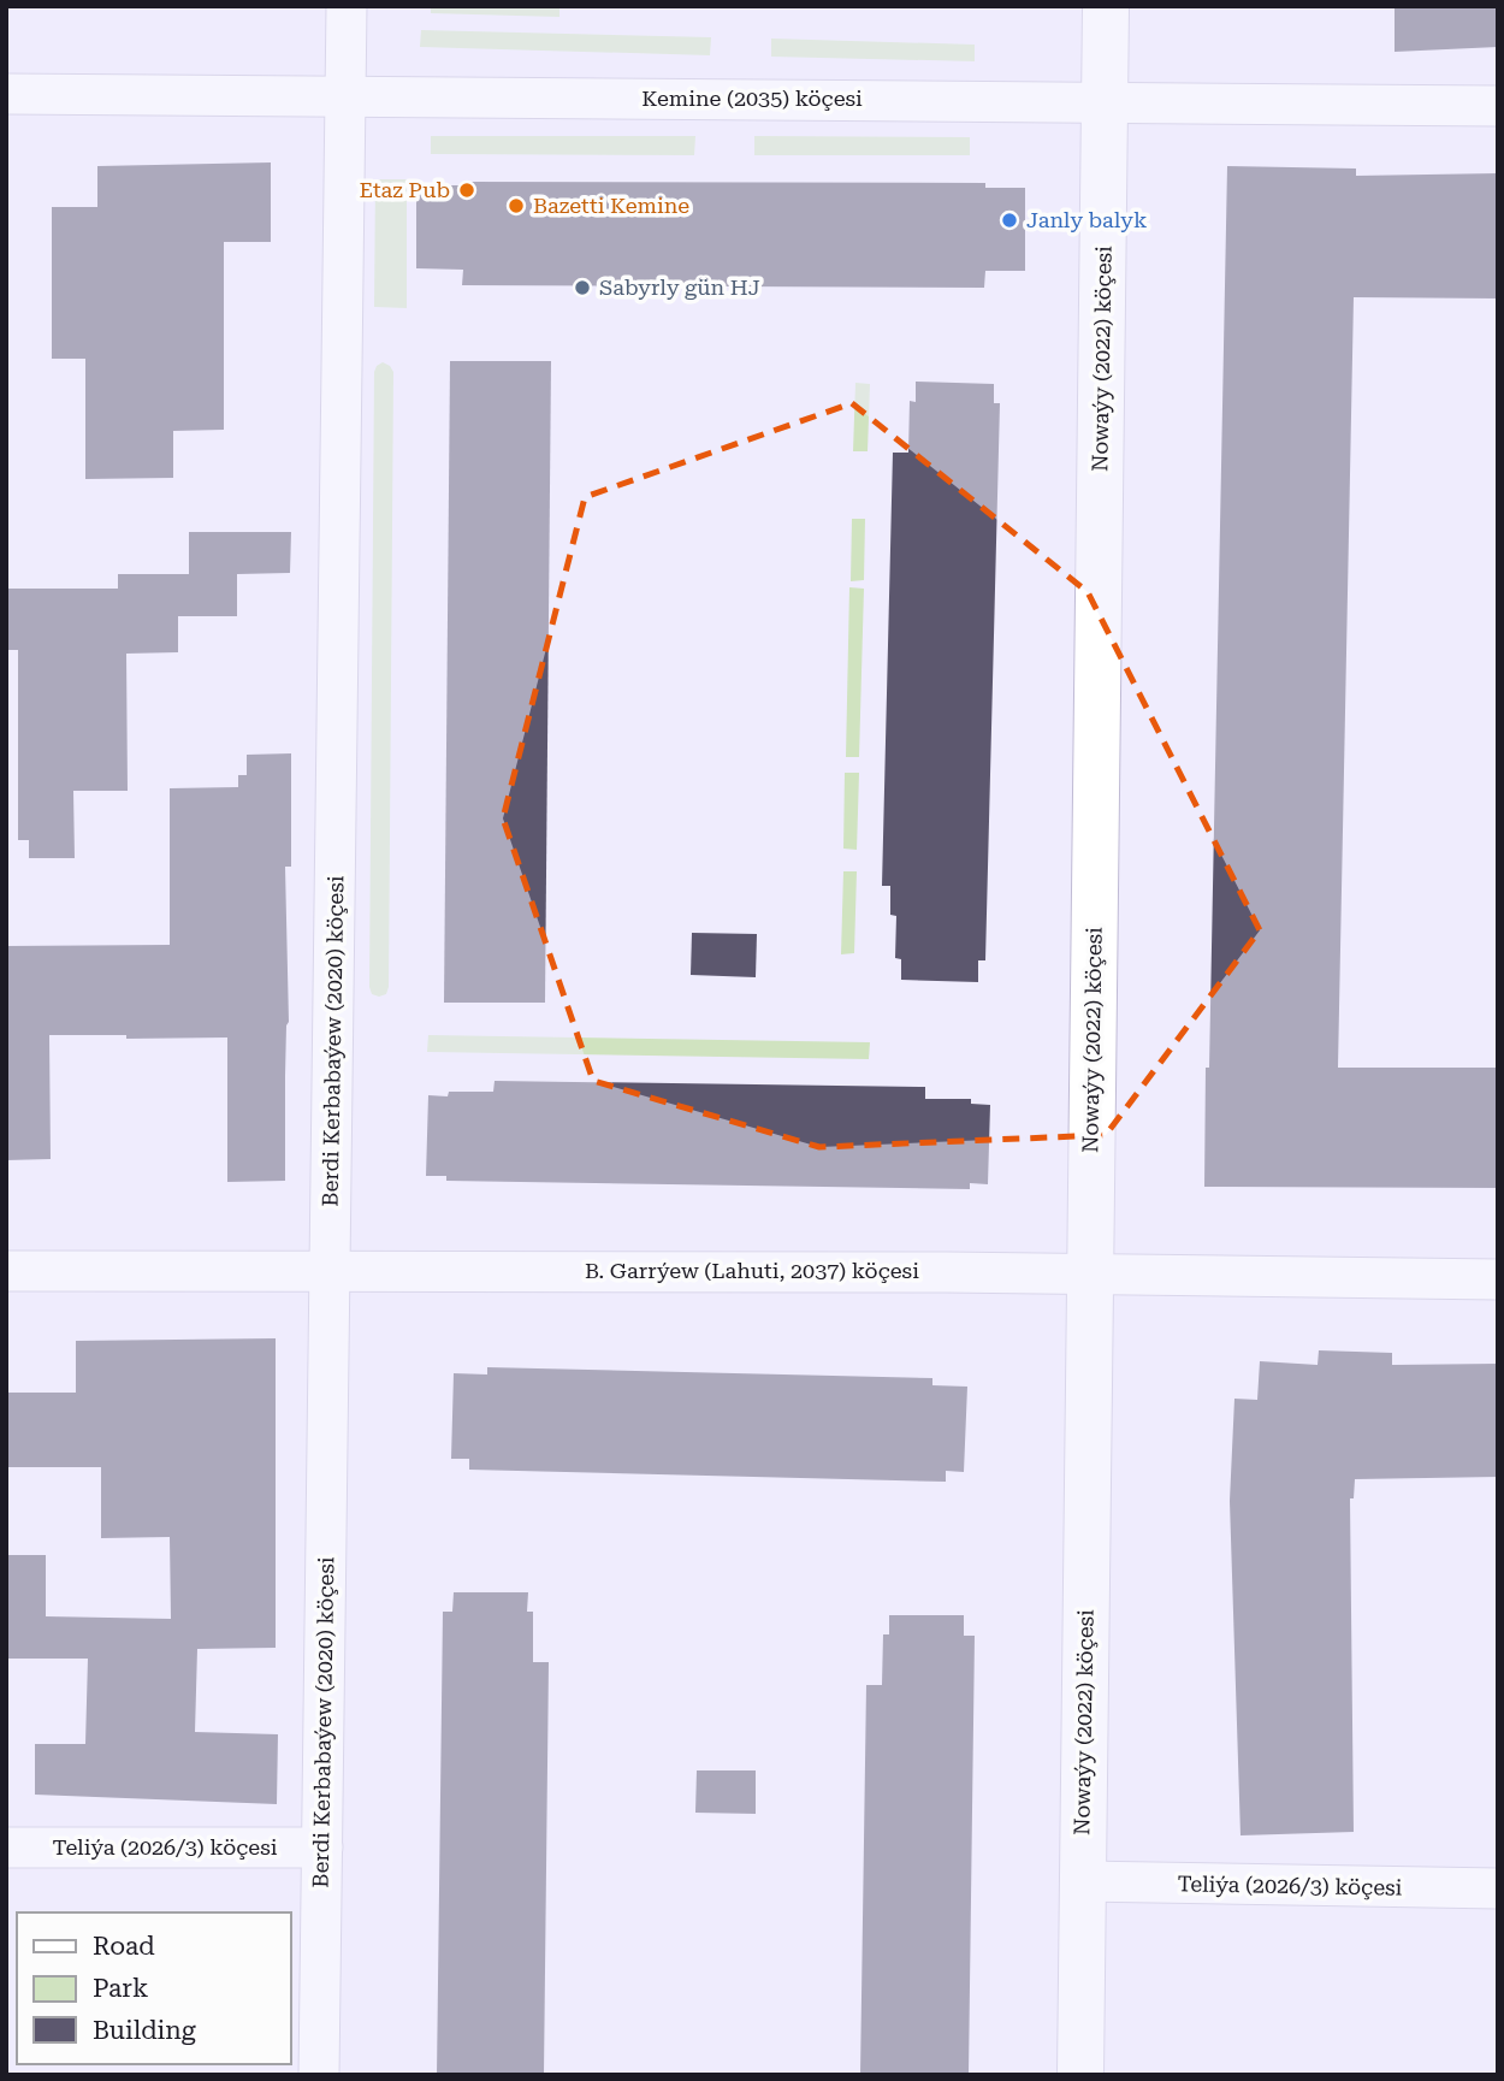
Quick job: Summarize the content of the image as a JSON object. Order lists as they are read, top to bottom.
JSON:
{
  "streets": {
    "street": [
      "Kemine (2035) köçesi",
      "Nowaýy (2022) köçesi",
      "Berdi Kerbabaýew (2020) köçesi",
      "B. Garrýew (Lahuti, 2037) köçesi",
      "Teliýa (2026/3) köçesi"
    ]
  },
  "crossings": [
    ["Kemine (2035) köçesi", "Nowaýy (2022) köçesi"],
    ["Kemine (2035) köçesi", "Berdi Kerbabaýew (2020) köçesi"],
    ["Nowaýy (2022) köçesi", "B. Garrýew (Lahuti, 2037) köçesi"],
    ["Nowaýy (2022) köçesi", "Teliýa (2026/3) köçesi"],
    ["Berdi Kerbabaýew (2020) köçesi", "B. Garrýew (Lahuti, 2037) köçesi"],
    ["Berdi Kerbabaýew (2020) köçesi", "Teliýa (2026/3) köçesi"]
  ],
  "places": [
    "Etaz Pub",
    "Bazetti Kemine",
    "Janly balyk",
    "Sabyrly gün HJ"
  ],
  "legend": ["Road", "Park", "Building"]
}
